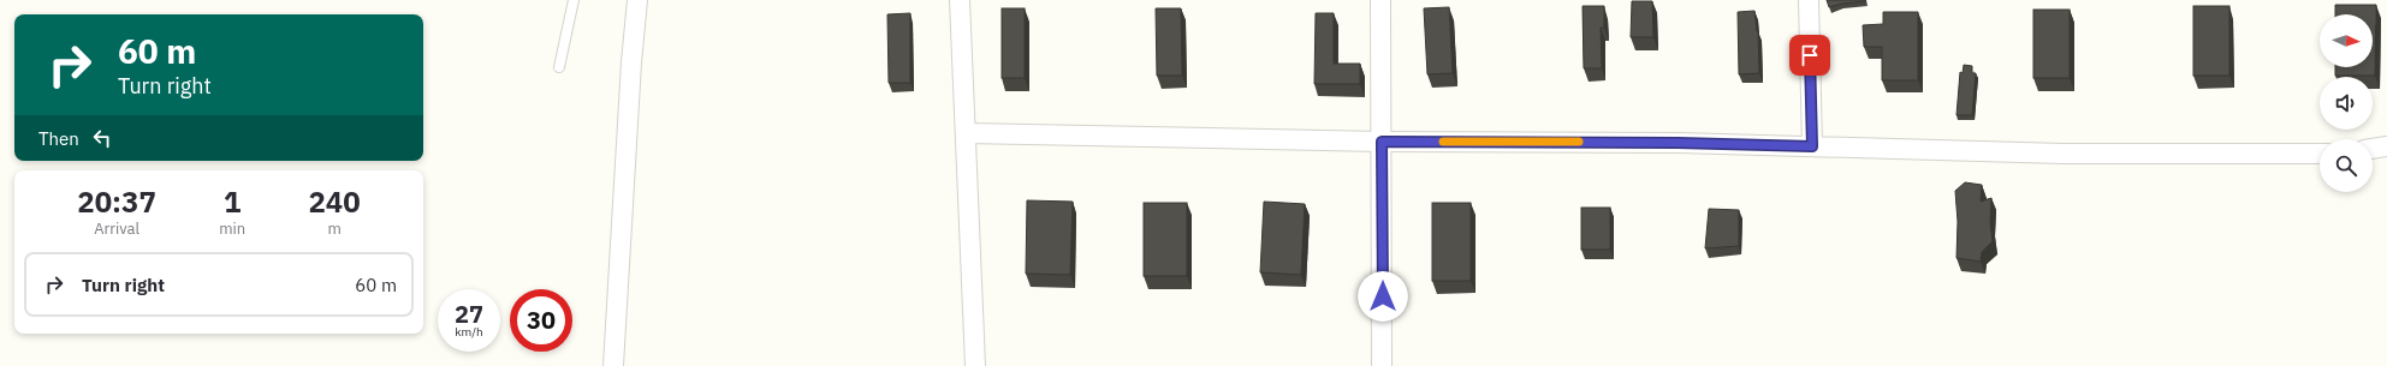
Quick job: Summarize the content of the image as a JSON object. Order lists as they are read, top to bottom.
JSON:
{
  "north": "right",
  "page": {
    "turn": ["60 m", "Turn right"],
    "then": "Then",
    "eta": [
      "20:37",
      "Arrival",
      "1",
      "min",
      "240",
      "m"
    ],
    "list": [
      {
        "name": "Turn right",
        "value": "60 m"
      }
    ],
    "speed": "27 km/h",
    "limit": "30"
  }
}
